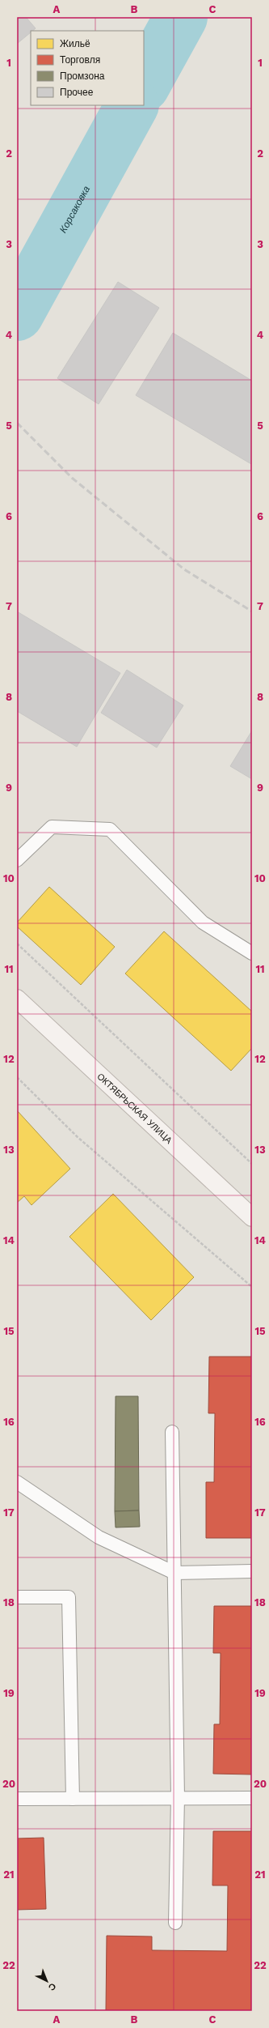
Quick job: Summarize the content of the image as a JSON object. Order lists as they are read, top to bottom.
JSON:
{
  "streets": {
    "main road": ["ОКТЯБРЬСКАЯ УЛИЦА"]
  },
  "water": ["Корсаковка"],
  "legend": [
    "Жильё",
    "Торговля",
    "Промзона",
    "Прочее"
  ],
  "north": "bottom right",
  "grid": {
    "columns": ["A", "B", "C"],
    "rows": [
      "1",
      "2",
      "3",
      "4",
      "5",
      "6",
      "7",
      "8",
      "9",
      "10",
      "11",
      "12",
      "13",
      "14",
      "15",
      "16",
      "17",
      "18",
      "19",
      "20",
      "21",
      "22"
    ]
  }
}
